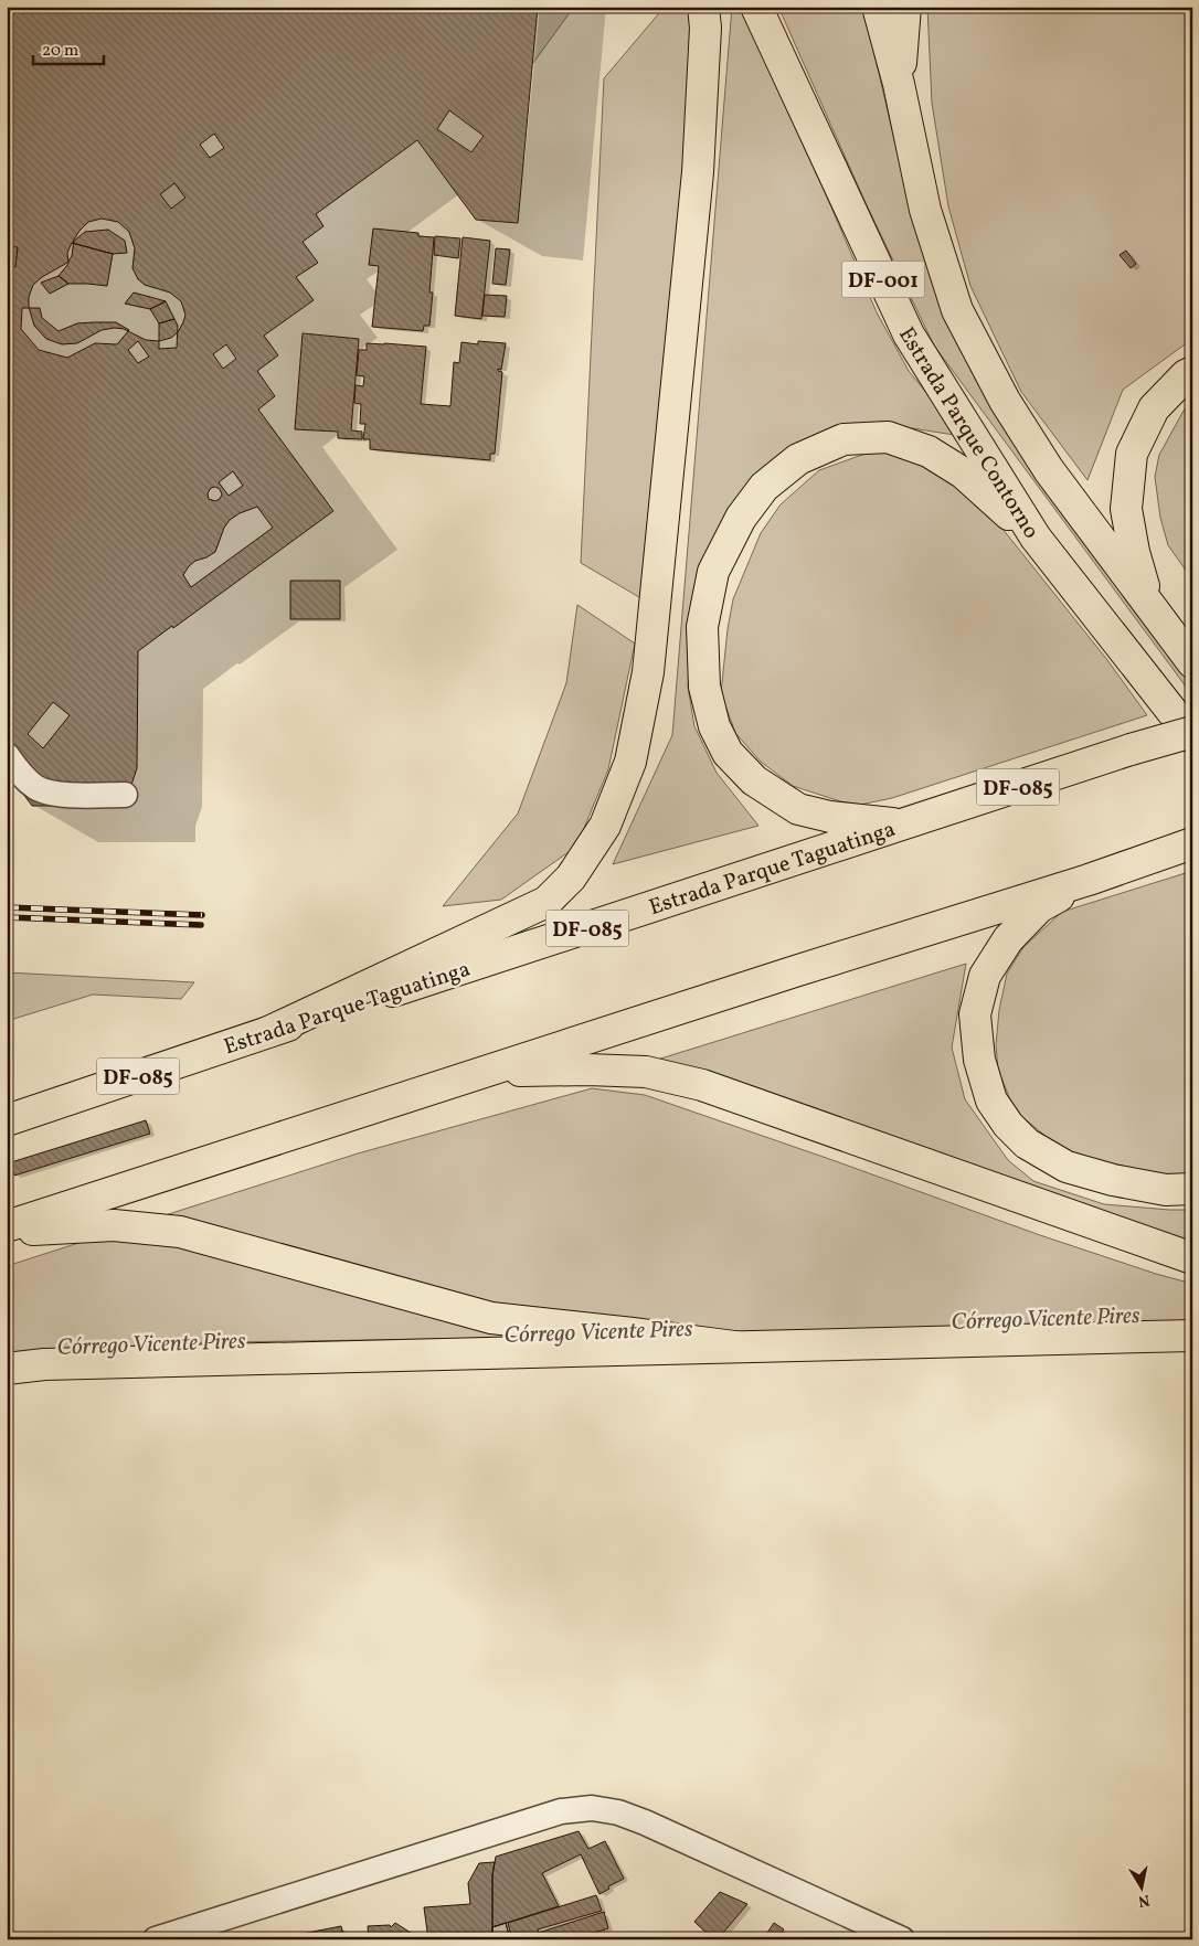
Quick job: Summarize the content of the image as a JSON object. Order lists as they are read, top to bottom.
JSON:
{
  "streets": {
    "main road": [
      "DF-001",
      "Estrada Parque Contorno",
      "DF-085",
      "Estrada Parque Taguatinga"
    ]
  },
  "water": ["Córrego Vicente Pires"],
  "scale_bar": "20 m",
  "north": "bottom"
}
